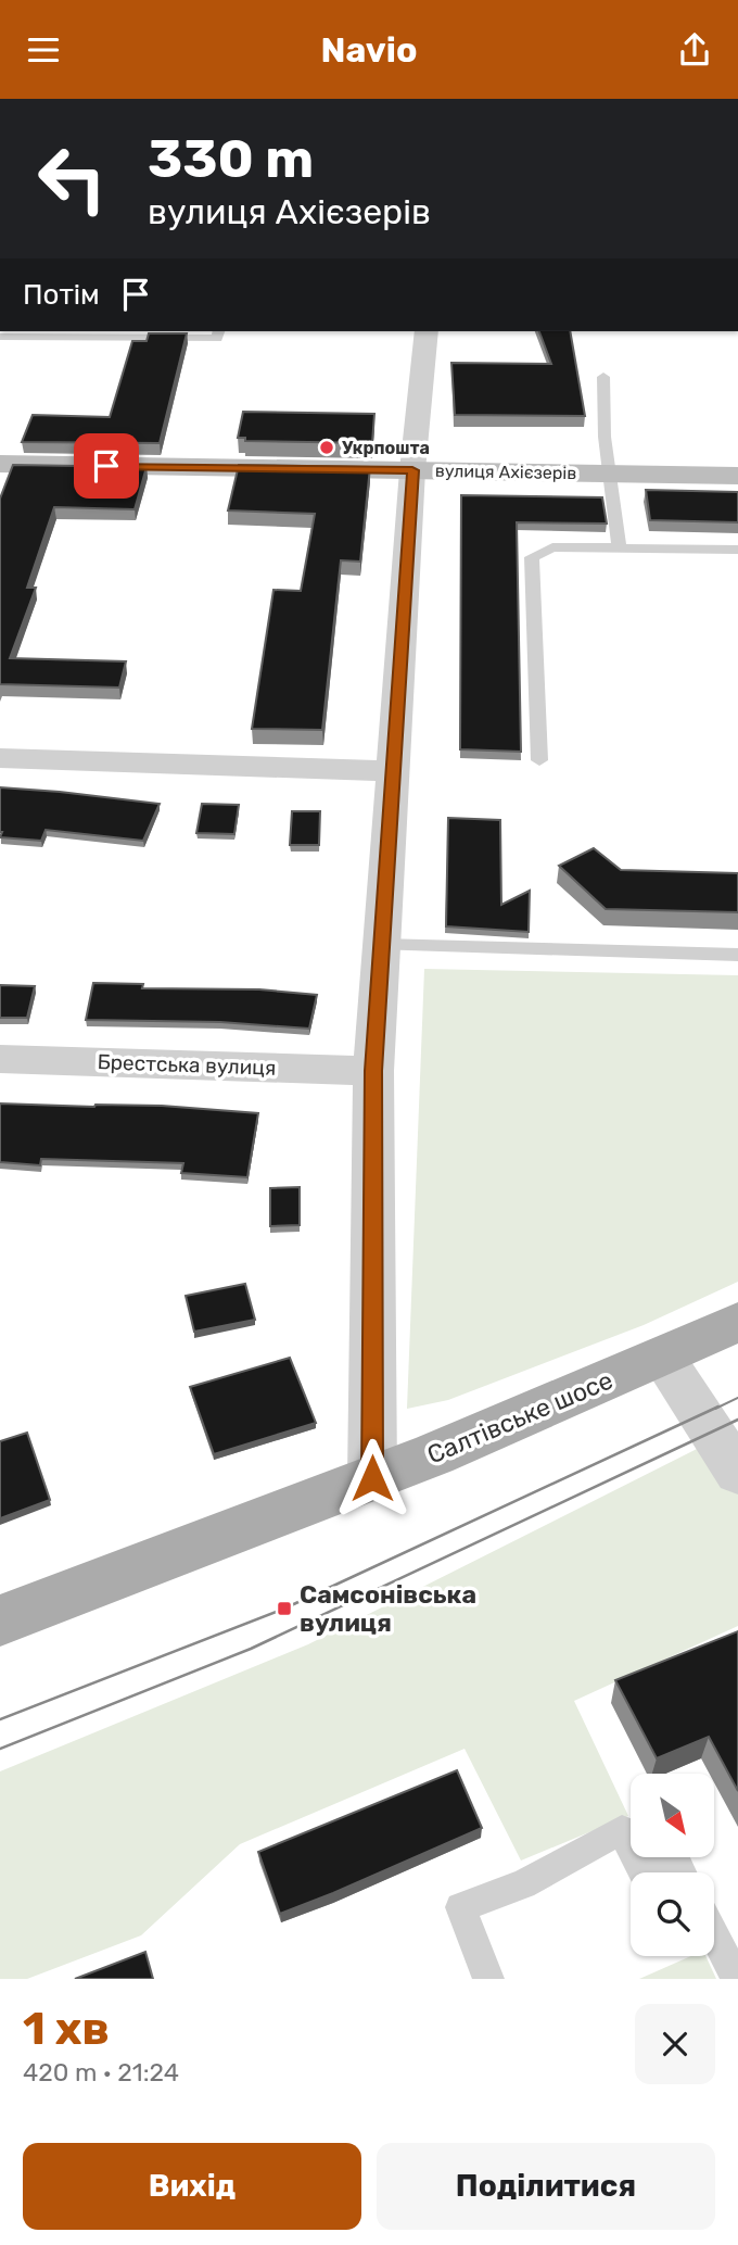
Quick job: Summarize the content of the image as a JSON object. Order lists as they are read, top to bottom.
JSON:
{
  "streets": {
    "main road": ["вулиця Ахієзерів", "Салтівське шосе"],
    "street": ["Брестська вулиця"]
  },
  "places": {
    "other": ["Укрпошта"],
    "transit": ["Самсонівська вулиця"]
  },
  "north": "bottom right",
  "page": {
    "header": "Navio",
    "turn": ["330 m", "вулиця Ахієзерів"],
    "then": "Потім",
    "heading": ["1 хв", "420 m · 21:24"],
    "buttons": ["Вихід", "Поділитися"]
  }
}
